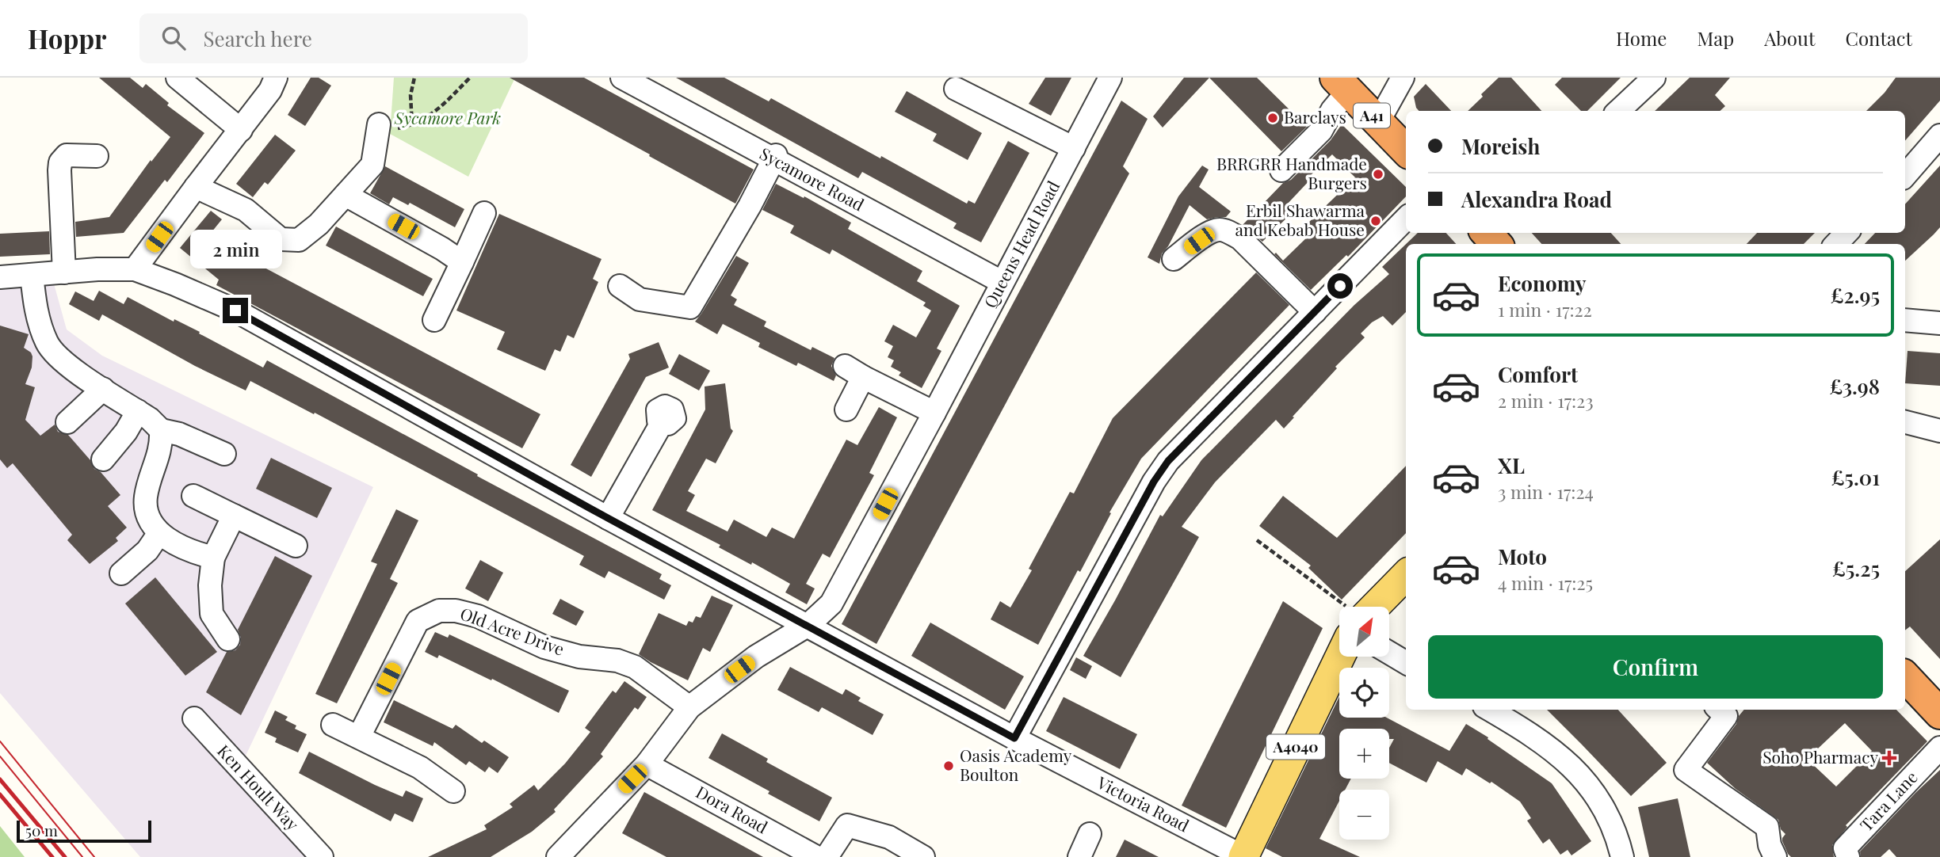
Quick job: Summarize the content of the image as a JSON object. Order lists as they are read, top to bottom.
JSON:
{
  "streets": {
    "highway": ["A41"],
    "main road": ["A4040"],
    "street": [
      "Sycamore Road",
      "Queens Head Road",
      "Old Acre Drive",
      "Ken Hoult Way",
      "Tara Lane",
      "Victoria Road",
      "Dora Road"
    ]
  },
  "crossings": [
    ["Sycamore Road", "Queens Head Road"],
    ["Queens Head Road", "Old Acre Drive"],
    ["Queens Head Road", "Victoria Road"],
    ["Queens Head Road", "Dora Road"],
    ["A4040", "Victoria Road"]
  ],
  "parks": ["Sycamore Park"],
  "places": {
    "other": [
      "Barclays",
      "BRRGRR Handmade Burgers",
      "Erbil Shawarma and Kebab House",
      "Oasis Academy Boulton"
    ],
    "health": ["Soho Pharmacy"]
  },
  "scale_bar": "50 m",
  "north": "top right",
  "page": {
    "header": "Hoppr",
    "search": "Search here",
    "nav": [
      "Home",
      "Map",
      "About",
      "Contact"
    ],
    "banner": ["Moreish", "Alexandra Road"],
    "bubble": "2 min",
    "list": [
      {
        "name": "Economy",
        "note": "1 min · 17:22",
        "value": "£2.95"
      },
      {
        "name": "Comfort",
        "note": "2 min · 17:23",
        "value": "£3.98"
      },
      {
        "name": "XL",
        "note": "3 min · 17:24",
        "value": "£5.01"
      },
      {
        "name": "Moto",
        "note": "4 min · 17:25",
        "value": "£5.25"
      }
    ],
    "map_buttons": ["+", "−"],
    "buttons": "Confirm",
    "scale": "50 m"
  }
}
